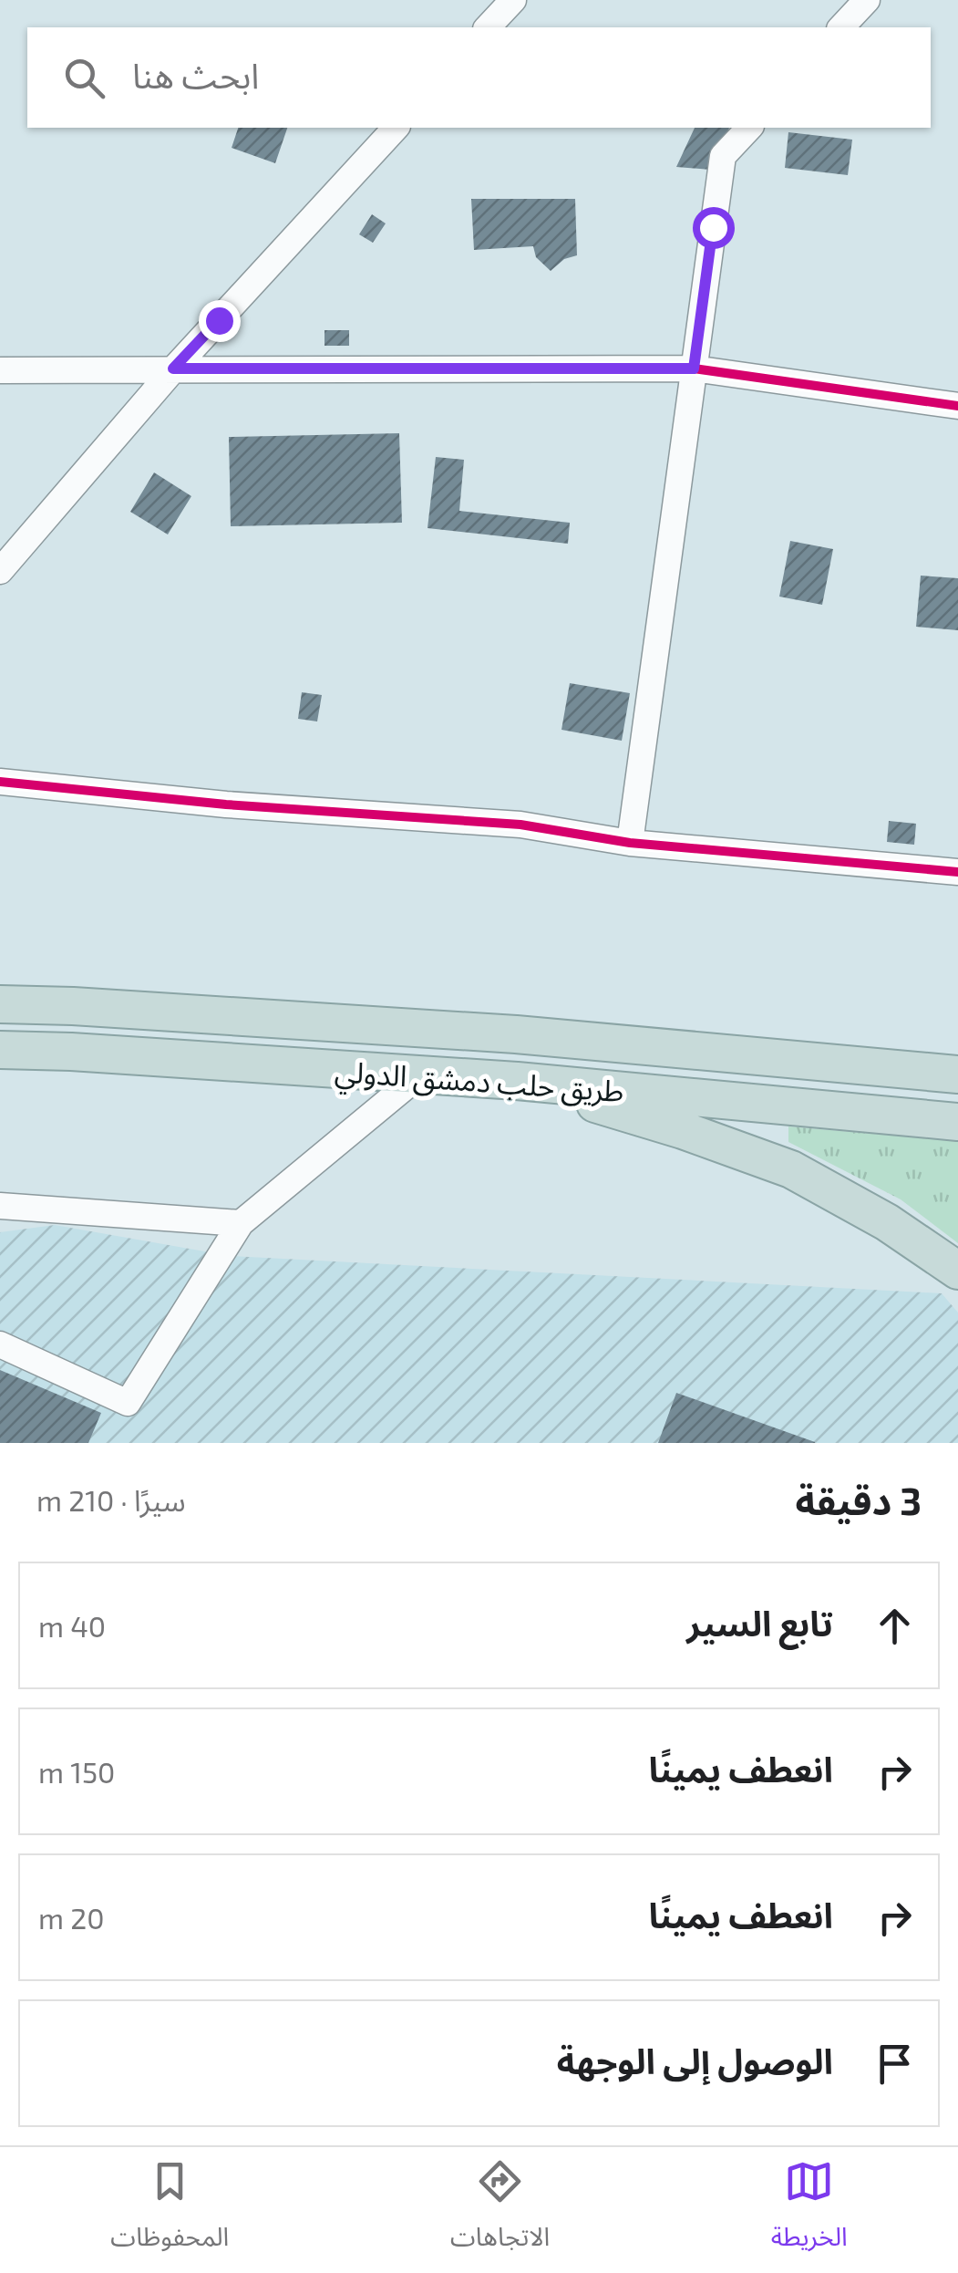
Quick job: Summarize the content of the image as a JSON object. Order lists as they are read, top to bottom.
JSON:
{
  "streets": {
    "highway": ["طريق حلب دمشق الدولي"]
  },
  "page": {
    "search": "ابحث هنا",
    "heading": ["3 دقيقة", "سيرًا · 210 m"],
    "list": [
      ["تابع السير", "40 m"],
      ["انعطف يمينًا", "150 m"],
      ["انعطف يمينًا", "20 m"],
      "الوصول إلى الوجهة"
    ],
    "nav": ["الخريطة", "الاتجاهات", "المحفوظات"]
  }
}
